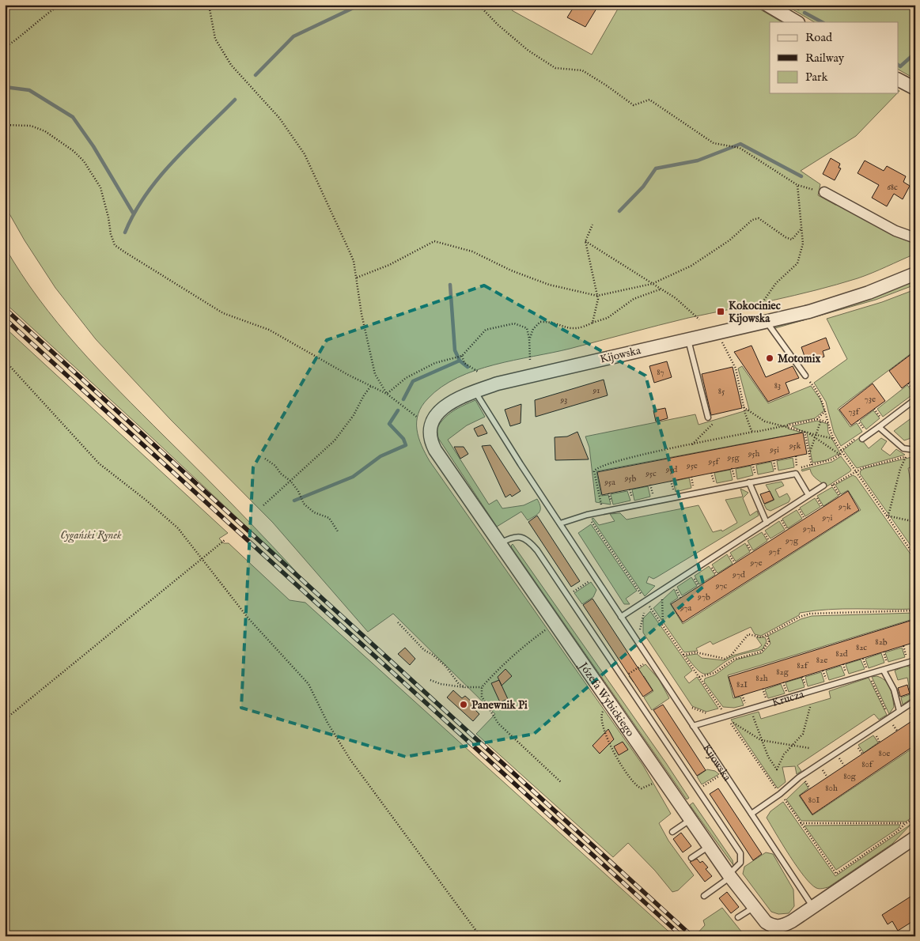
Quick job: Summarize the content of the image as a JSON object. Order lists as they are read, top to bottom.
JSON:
{
  "streets": {
    "street": ["Kijowska", "Józefa Wybickiego"],
    "lane": ["Krucza"]
  },
  "crossings": [
    ["Kijowska", "Krucza"],
    ["Kijowska", "Józefa Wybickiego"]
  ],
  "parks": ["Cygański Rynek"],
  "places": {
    "transit": ["Kokociniec Kijowska"],
    "other": ["Motomix", "Panewnik Pi"]
  },
  "house_numbers": [
    "68c",
    "87",
    "83",
    "91",
    "85",
    "73e",
    "93",
    "73f",
    "95k",
    "95i",
    "95h",
    "95g",
    "95f",
    "95e",
    "95d",
    "95c",
    "95b",
    "95a",
    "97k",
    "97i",
    "97h",
    "97g",
    "97f",
    "97e",
    "97d",
    "97c",
    "97b",
    "97a",
    "82b",
    "82c",
    "82d",
    "82e",
    "82f",
    "82g",
    "82h",
    "82I",
    "80e",
    "80f",
    "80g",
    "80h",
    "80I"
  ],
  "legend": ["Road", "Railway", "Park"]
}
